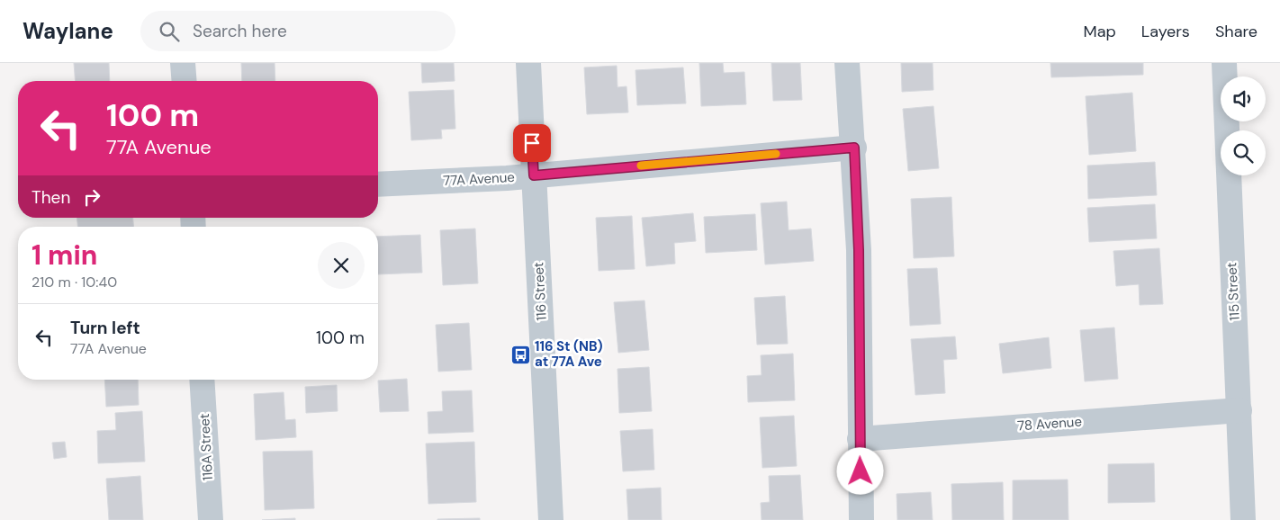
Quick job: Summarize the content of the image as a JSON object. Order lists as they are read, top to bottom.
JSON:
{
  "streets": {
    "street": [
      "77A Avenue",
      "116 Street",
      "115 Street",
      "78 Avenue",
      "116A Street"
    ]
  },
  "crossings": [
    ["77A Avenue", "116 Street"],
    ["115 Street", "78 Avenue"]
  ],
  "places": {
    "bus stop": ["116 St (NB) at 77A Ave"]
  },
  "page": {
    "header": "Waylane",
    "search": "Search here",
    "nav": ["Map", "Layers", "Share"],
    "turn": ["100 m", "77A Avenue"],
    "then": "Then",
    "heading": ["1 min", "210 m · 10:40"],
    "list": [
      {
        "name": "Turn left",
        "note": "77A Avenue",
        "value": "100 m"
      }
    ]
  }
}
